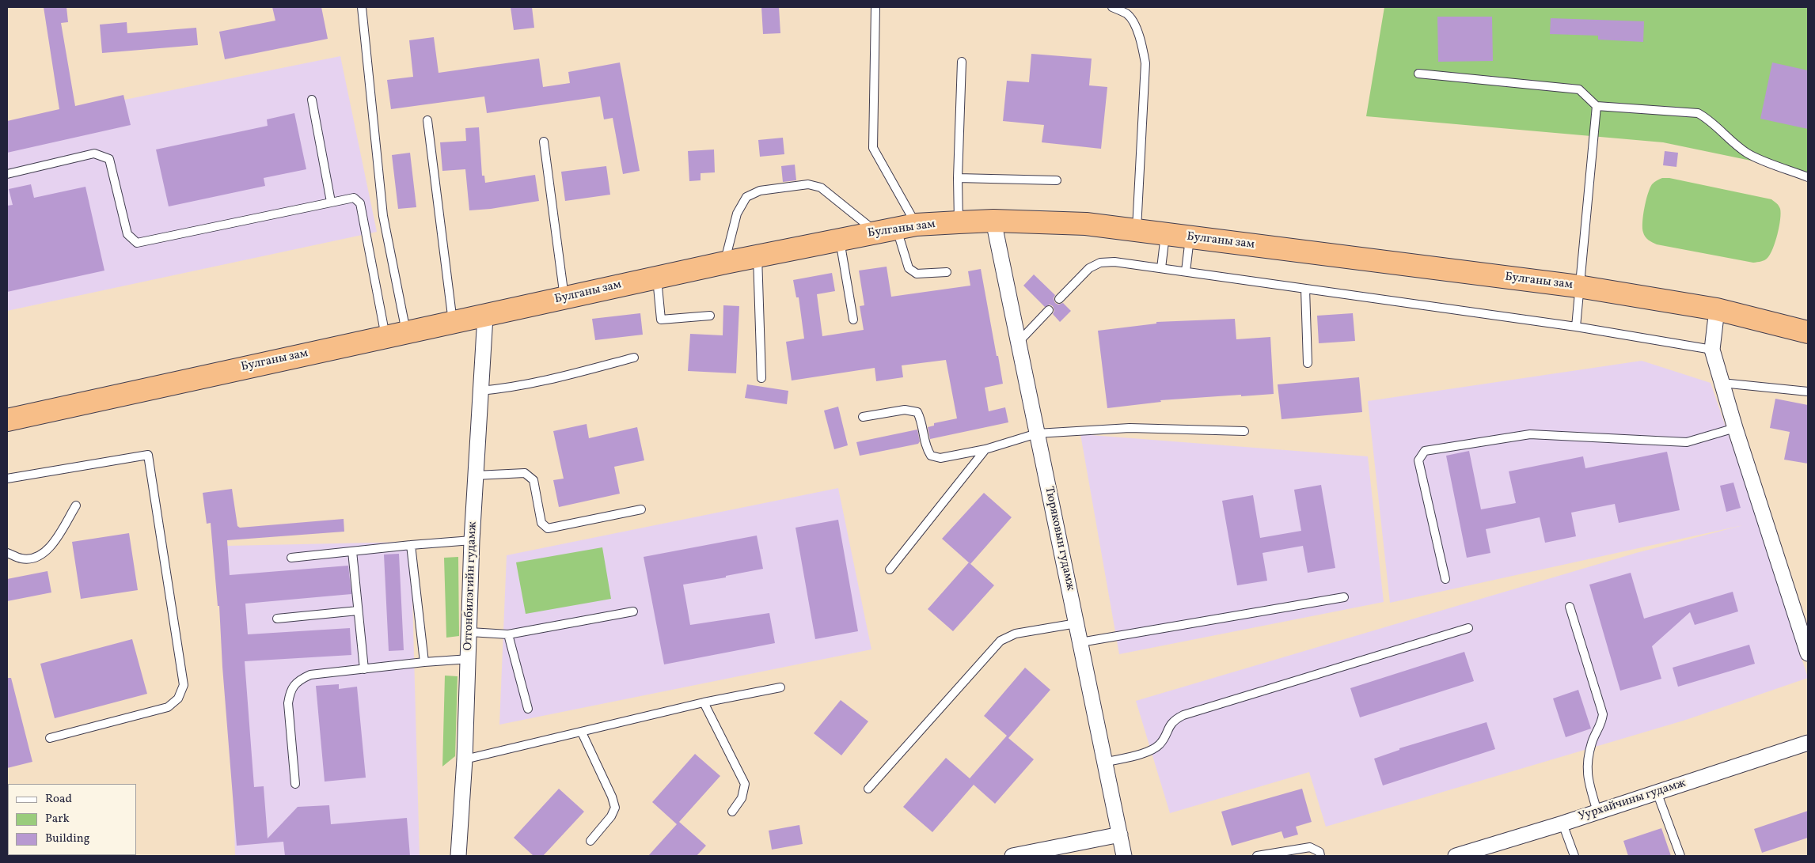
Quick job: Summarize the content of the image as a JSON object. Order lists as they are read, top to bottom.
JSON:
{
  "streets": {
    "highway": ["Булганы зам"],
    "street": ["Тюряковын гудамж", "Отгонбилэгийн гудамж", "Уурхайчины гудамж"]
  },
  "crossings": [
    ["Булганы зам", "Тюряковын гудамж"],
    ["Булганы зам", "Отгонбилэгийн гудамж"]
  ],
  "legend": ["Road", "Park", "Building"]
}
